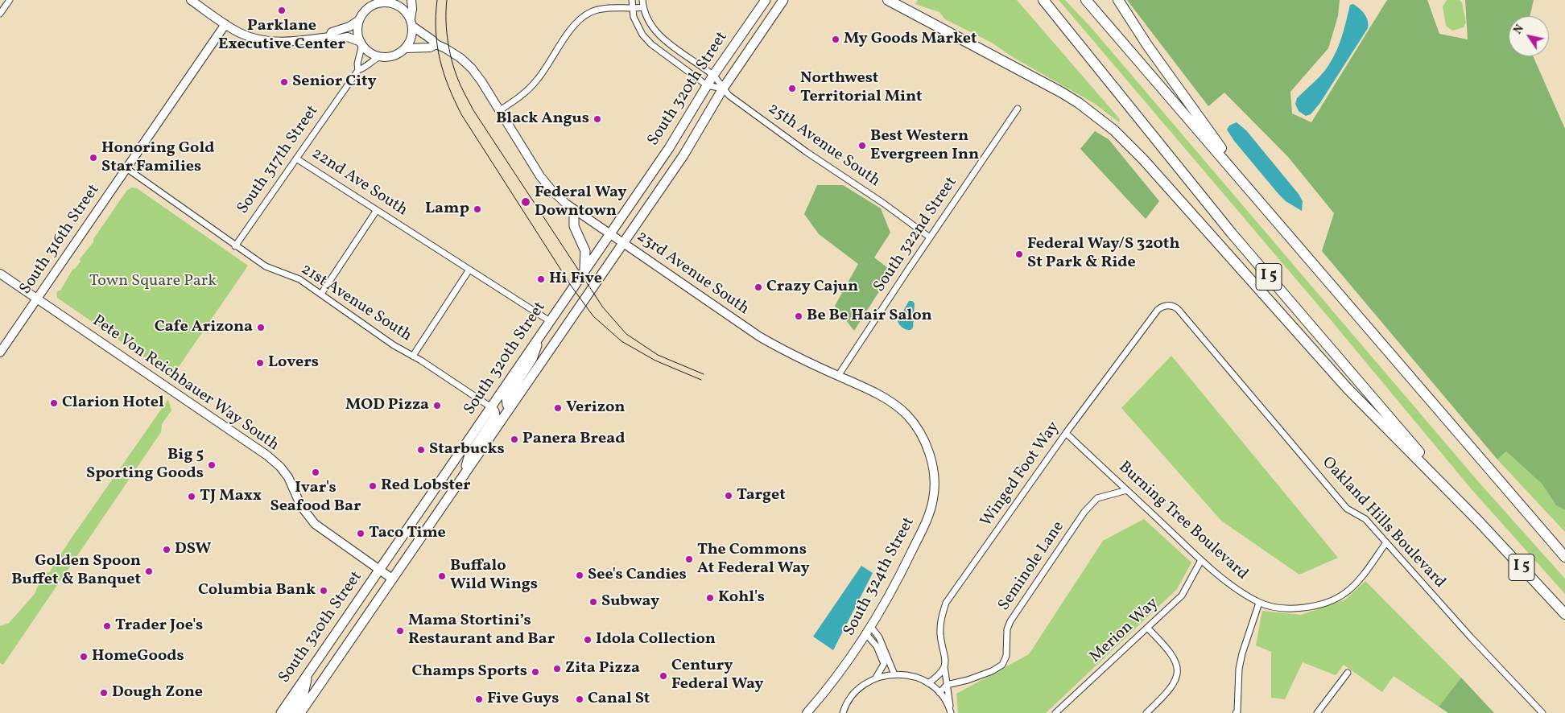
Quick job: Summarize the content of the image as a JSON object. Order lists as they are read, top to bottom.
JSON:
{
  "streets": {
    "highway": ["I 5"],
    "main road": ["South 320th Street"],
    "street": [
      "25th Avenue South",
      "South 317th Street",
      "22nd Ave South",
      "South 322nd Street",
      "South 316th Street",
      "23rd Avenue South",
      "21st Avenue South",
      "Pete Von Reichbauer Way South",
      "Winged Foot Way",
      "Burning Tree Boulevard",
      "Oakland Hills Boulevard",
      "Seminole Lane",
      "South 324th Street",
      "Merion Way"
    ]
  },
  "crossings": [
    ["South 320th Street", "25th Avenue South"],
    ["South 320th Street", "22nd Ave South"],
    ["South 320th Street", "23rd Avenue South"],
    ["South 320th Street", "21st Avenue South"],
    ["South 320th Street", "Pete Von Reichbauer Way South"],
    ["25th Avenue South", "South 322nd Street"],
    ["South 317th Street", "22nd Ave South"],
    ["South 317th Street", "21st Avenue South"],
    ["South 322nd Street", "23rd Avenue South"],
    ["South 316th Street", "21st Avenue South"],
    ["South 316th Street", "Pete Von Reichbauer Way South"],
    ["23rd Avenue South", "South 324th Street"],
    ["Winged Foot Way", "Burning Tree Boulevard"],
    ["Winged Foot Way", "Oakland Hills Boulevard"],
    ["Winged Foot Way", "Seminole Lane"],
    ["Burning Tree Boulevard", "Oakland Hills Boulevard"],
    ["Burning Tree Boulevard", "Seminole Lane"],
    ["Burning Tree Boulevard", "Merion Way"]
  ],
  "parks": ["Town Square Park"],
  "places": [
    "Parklane Executive Center",
    "My Goods Market",
    "Senior City",
    "Northwest Territorial Mint",
    "Black Angus",
    "Best Western Evergreen Inn",
    "Honoring Gold Star Families",
    "Federal Way Downtown",
    "Lamp",
    "Federal Way/S 320th St Park & Ride",
    "Hi Five",
    "Crazy Cajun",
    "Be Be Hair Salon",
    "Cafe Arizona",
    "Lovers",
    "Clarion Hotel",
    "MOD Pizza",
    "Verizon",
    "Panera Bread",
    "Starbucks",
    "Big 5 Sporting Goods",
    "Ivar's Seafood Bar",
    "Red Lobster",
    "Target",
    "TJ Maxx",
    "Taco Time",
    "DSW",
    "The Commons At Federal Way",
    "Golden Spoon Buffet & Banquet",
    "See's Candies",
    "Buffalo Wild Wings",
    "Columbia Bank",
    "Kohl's",
    "Subway",
    "Trader Joe's",
    "Mama Stortini’s Restaurant and Bar",
    "Idola Collection",
    "HomeGoods",
    "Zita Pizza",
    "Champs Sports",
    "Century Federal Way",
    "Dough Zone",
    "Five Guys",
    "Canal St"
  ],
  "north": "top left"
}
